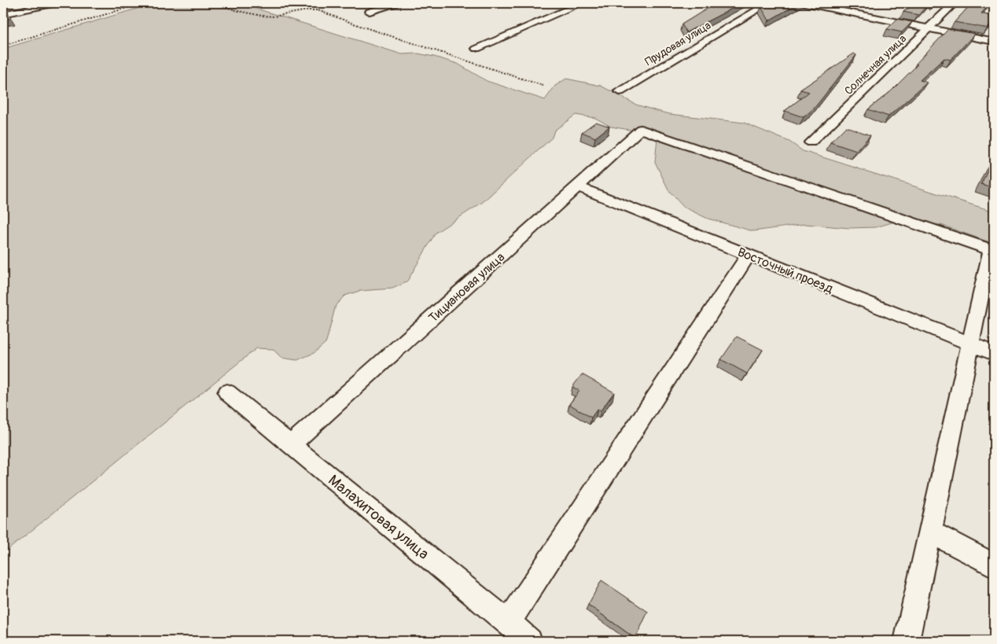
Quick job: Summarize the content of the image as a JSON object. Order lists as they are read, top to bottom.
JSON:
{
  "streets": {
    "street": [
      "Прудовая улица",
      "Солнечная улица",
      "Восточный проезд",
      "Тициановая улица",
      "Малахитовая улица"
    ]
  },
  "crossings": [
    ["Восточный проезд", "Тициановая улица"],
    ["Тициановая улица", "Малахитовая улица"]
  ]
}
